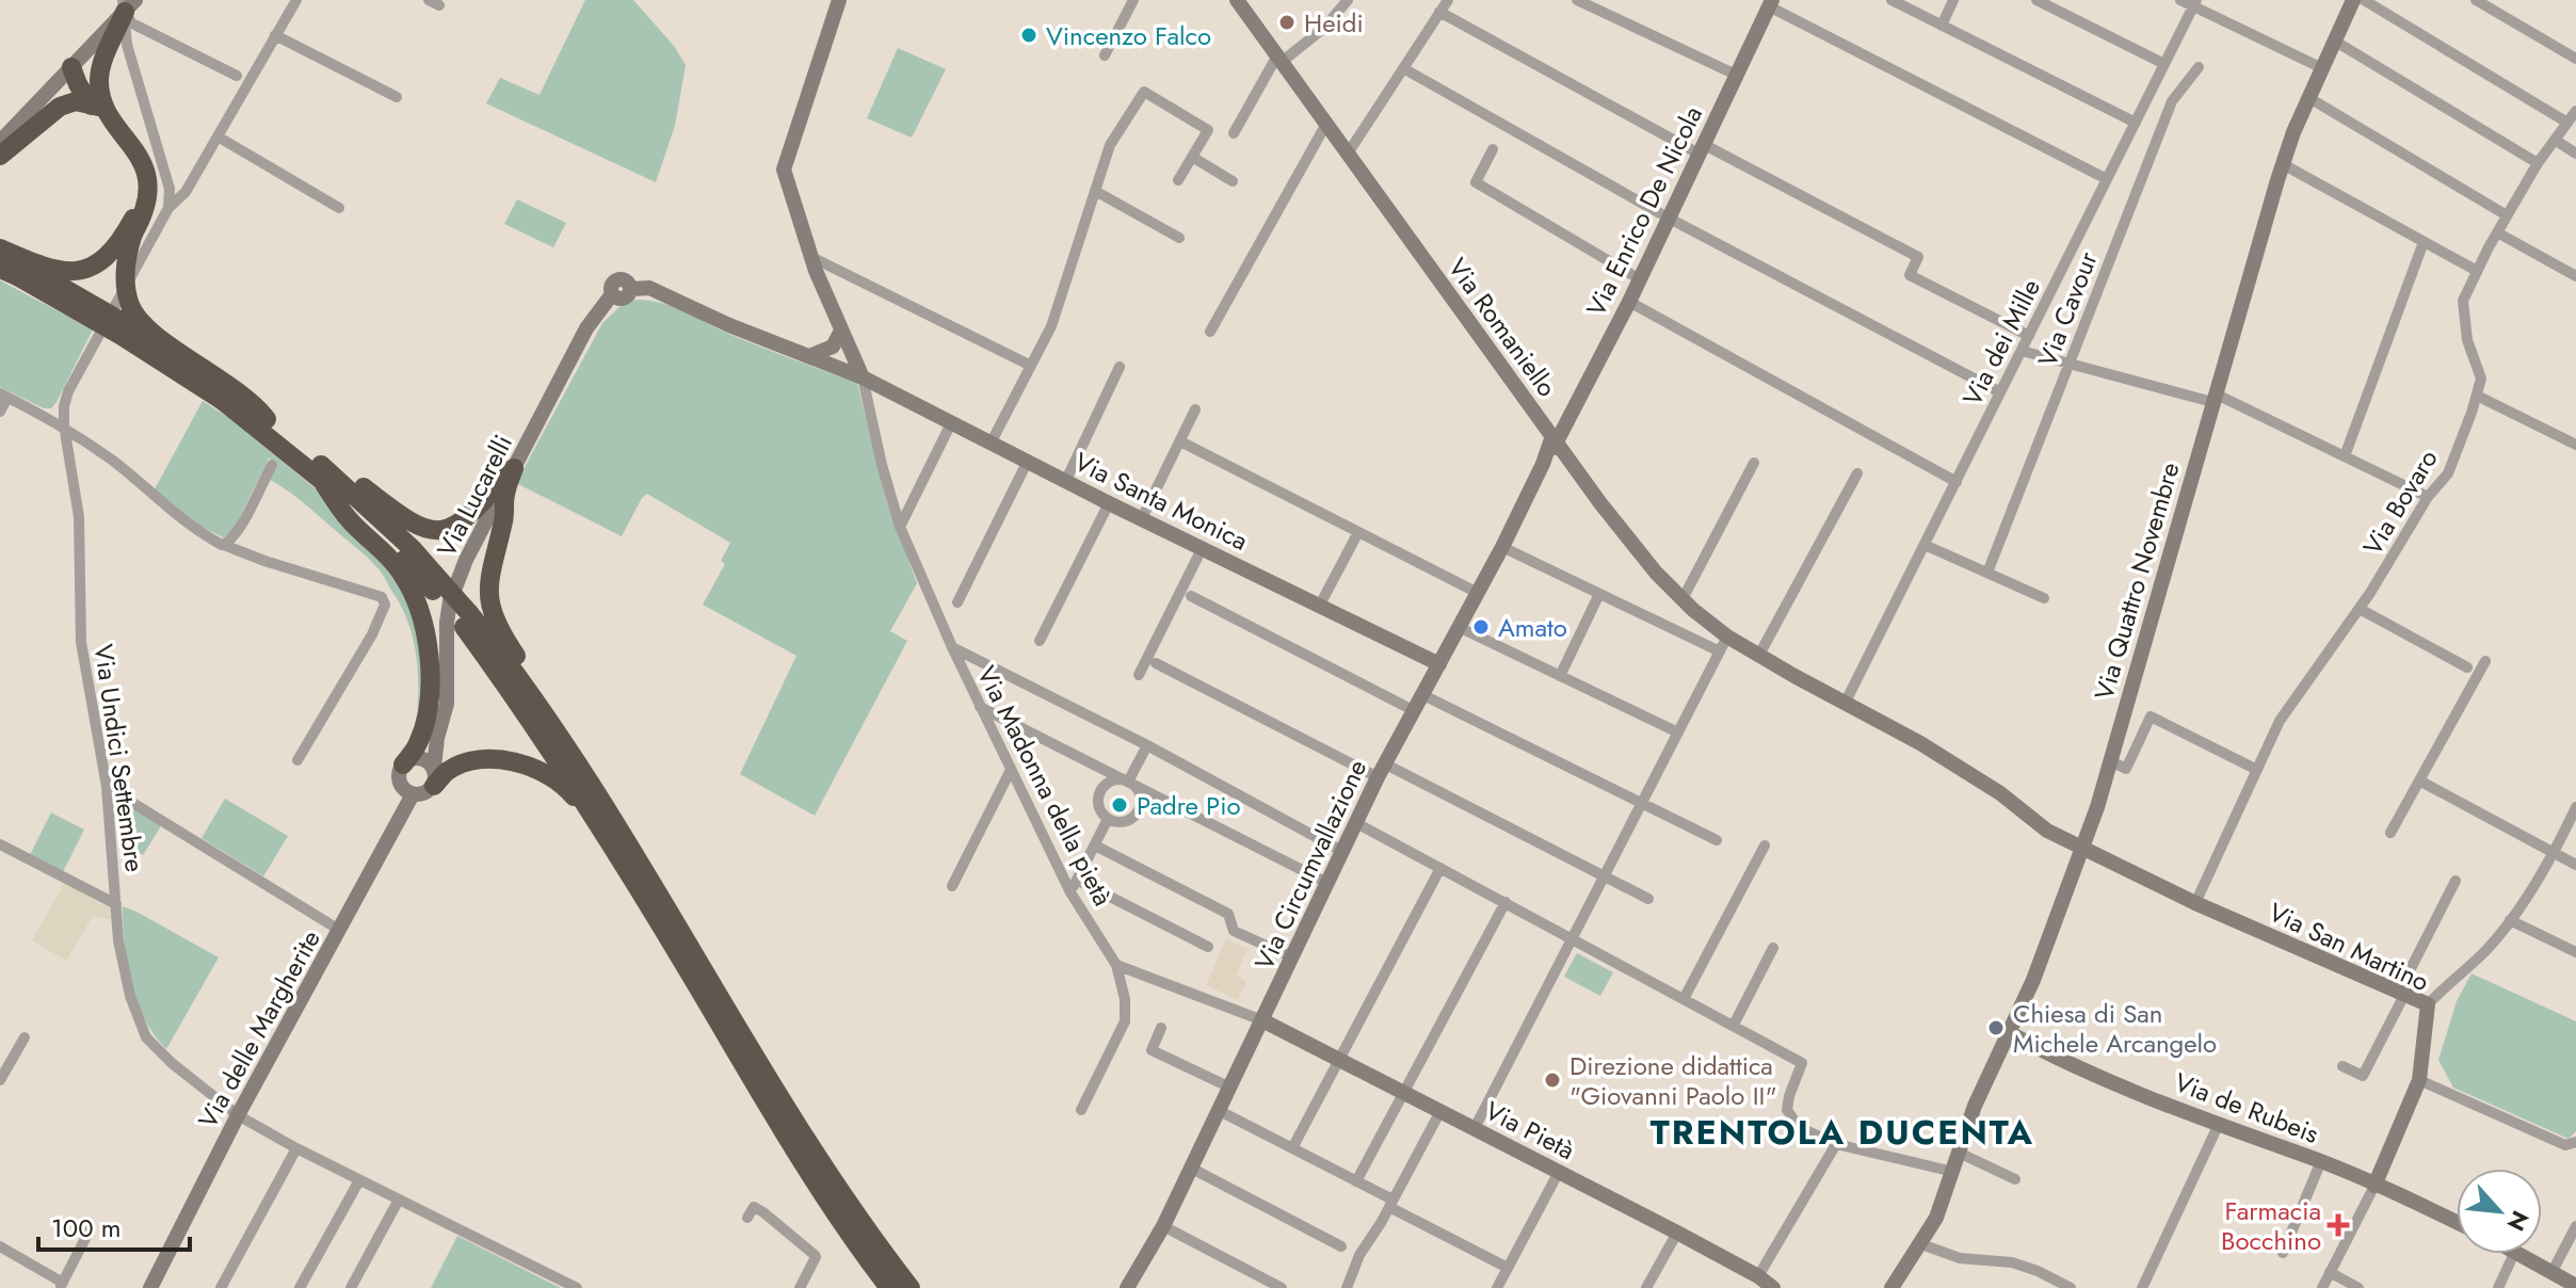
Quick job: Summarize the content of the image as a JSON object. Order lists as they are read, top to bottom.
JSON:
{
  "streets": {
    "street": [
      "Via Enrico De Nicola",
      "Via Cavour",
      "Via Romaniello",
      "Via dei Mille",
      "Via Lucarelli",
      "Via Santa Monica",
      "Via Bovaro",
      "Via Quattro Novembre",
      "Via Undici Settembre",
      "Via Madonna della pietà",
      "Via Circumvallazione",
      "Via San Martino",
      "Via delle Margherite",
      "Via de Rubeis",
      "Via Pietà"
    ]
  },
  "crossings": [
    ["Via Enrico De Nicola", "Via Romaniello"],
    ["Via Enrico De Nicola", "Via Circumvallazione"],
    ["Via Romaniello", "Via dei Mille"],
    ["Via Romaniello", "Via Quattro Novembre"],
    ["Via Romaniello", "Via Circumvallazione"],
    ["Via Romaniello", "Via San Martino"],
    ["Via Lucarelli", "Via Santa Monica"],
    ["Via Lucarelli", "Via Madonna della pietà"],
    ["Via Santa Monica", "Via Madonna della pietà"],
    ["Via Santa Monica", "Via Circumvallazione"],
    ["Via Bovaro", "Via San Martino"],
    ["Via Quattro Novembre", "Via San Martino"],
    ["Via Quattro Novembre", "Via de Rubeis"],
    ["Via Undici Settembre", "Via delle Margherite"],
    ["Via Circumvallazione", "Via Pietà"],
    ["Via San Martino", "Via de Rubeis"]
  ],
  "districts": ["TRENTOLA DUCENTA"],
  "places": {
    "other": [
      "Heidi",
      "Vincenzo Falco",
      "Amato",
      "Padre Pio",
      "Chiesa di San Michele Arcangelo",
      "Direzione didattica \"Giovanni Paolo II\""
    ],
    "health": ["Farmacia Bocchino"]
  },
  "scale_bar": "100 m",
  "north": "bottom right"
}
